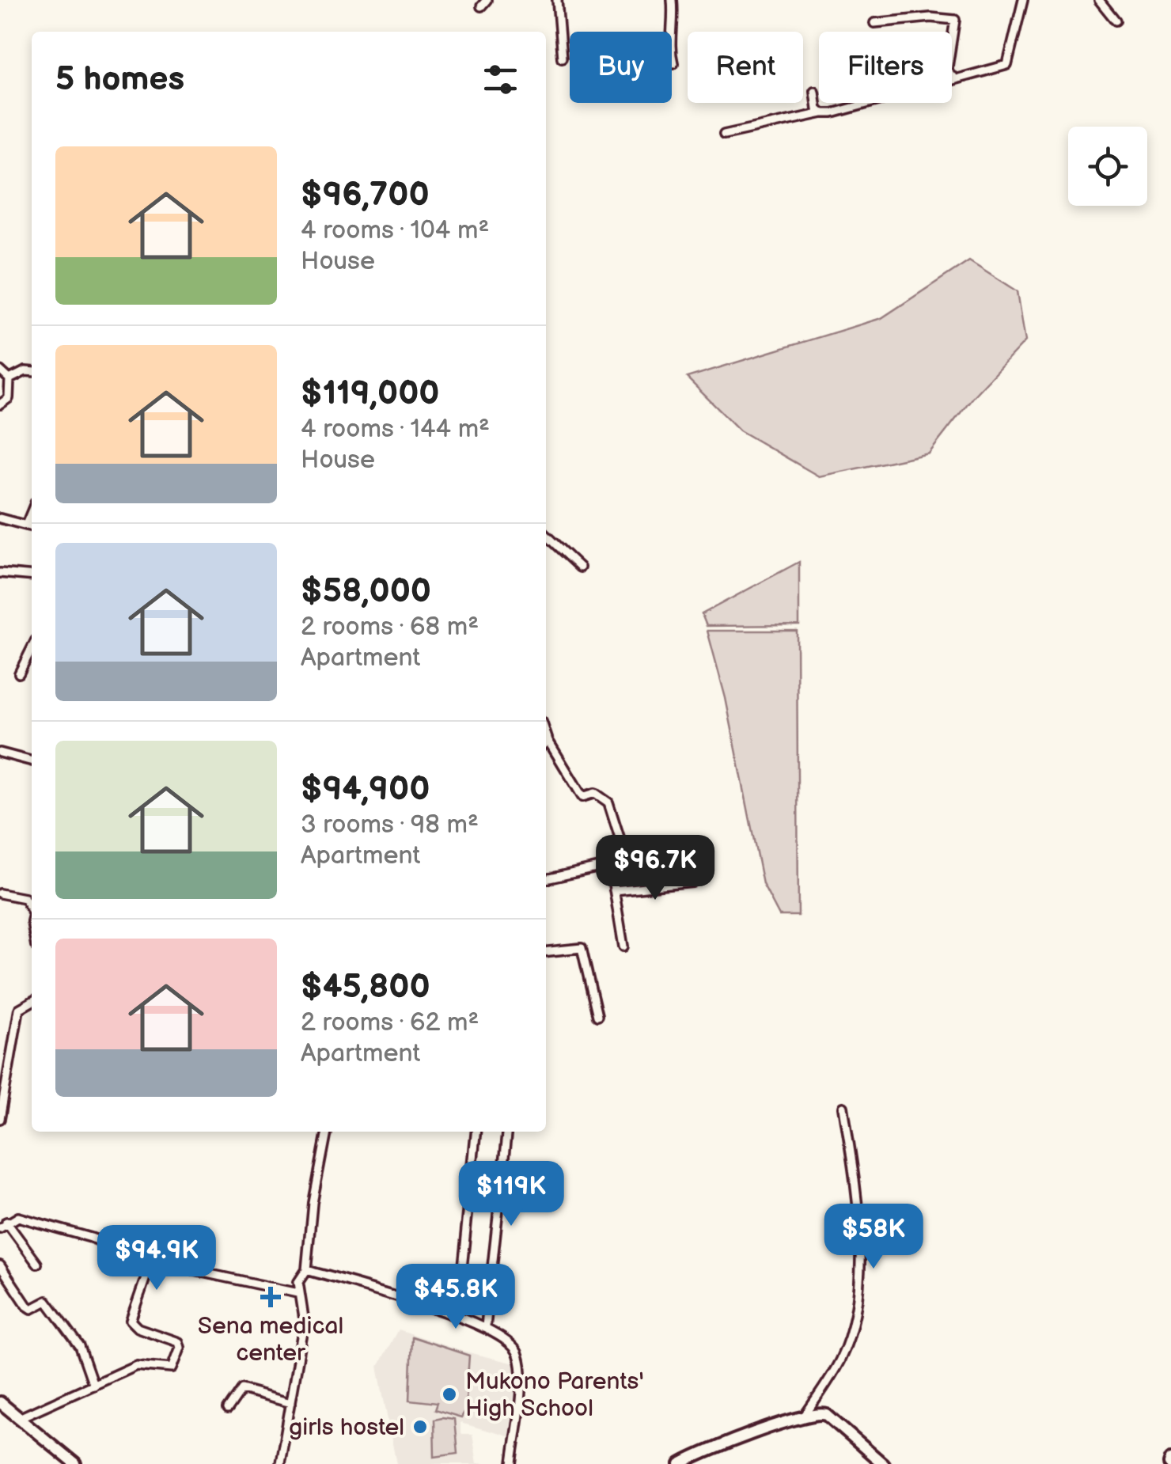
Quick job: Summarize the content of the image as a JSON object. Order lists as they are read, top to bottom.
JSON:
{
  "places": {
    "health": ["Sena medical center"],
    "other": ["Mukono Parents' High School", "girls hostel"]
  },
  "page": {
    "chip": ["Buy", "Rent", "Filters"],
    "heading": "5 homes",
    "list": [
      {
        "name": "$96,700",
        "note": "4 rooms · 104 m² · House"
      },
      {
        "name": "$119,000",
        "note": "4 rooms · 144 m² · House"
      },
      {
        "name": "$58,000",
        "note": "2 rooms · 68 m² · Apartment"
      },
      {
        "name": "$94,900",
        "note": "3 rooms · 98 m² · Apartment"
      },
      {
        "name": "$45,800",
        "note": "2 rooms · 62 m² · Apartment"
      }
    ],
    "price": [
      "$96.7K",
      "$119K",
      "$58K",
      "$94.9K",
      "$45.8K"
    ]
  }
}
